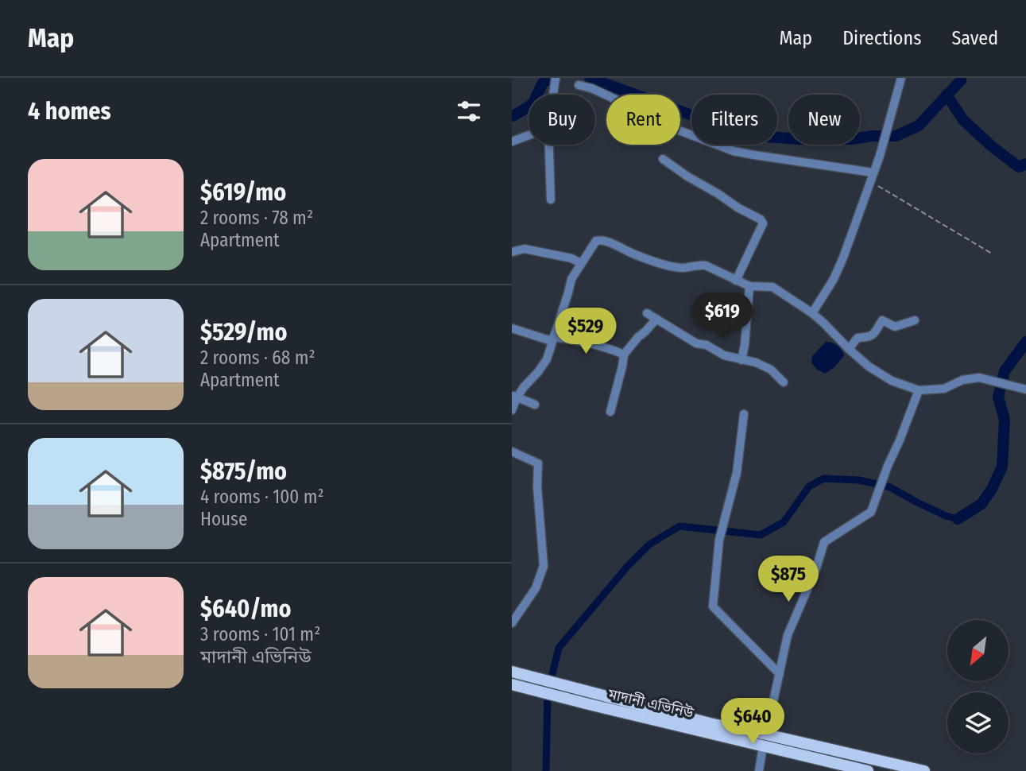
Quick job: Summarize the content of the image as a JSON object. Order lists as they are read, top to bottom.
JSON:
{
  "streets": {
    "main road": ["মাদানী এভিনিউ"]
  },
  "north": "bottom left",
  "page": {
    "header": "Map",
    "nav": ["Map", "Directions", "Saved"],
    "heading": "4 homes",
    "chip": [
      "Buy",
      "Rent",
      "Filters",
      "New"
    ],
    "list": [
      {
        "name": "$619/mo",
        "note": "2 rooms · 78 m² · Apartment"
      },
      {
        "name": "$529/mo",
        "note": "2 rooms · 68 m² · Apartment"
      },
      {
        "name": "$875/mo",
        "note": "4 rooms · 100 m² · House"
      },
      {
        "name": "$640/mo",
        "note": "3 rooms · 101 m² · মাদানী এভিনিউ"
      }
    ],
    "price": [
      "$619",
      "$529",
      "$875",
      "$640"
    ]
  }
}
